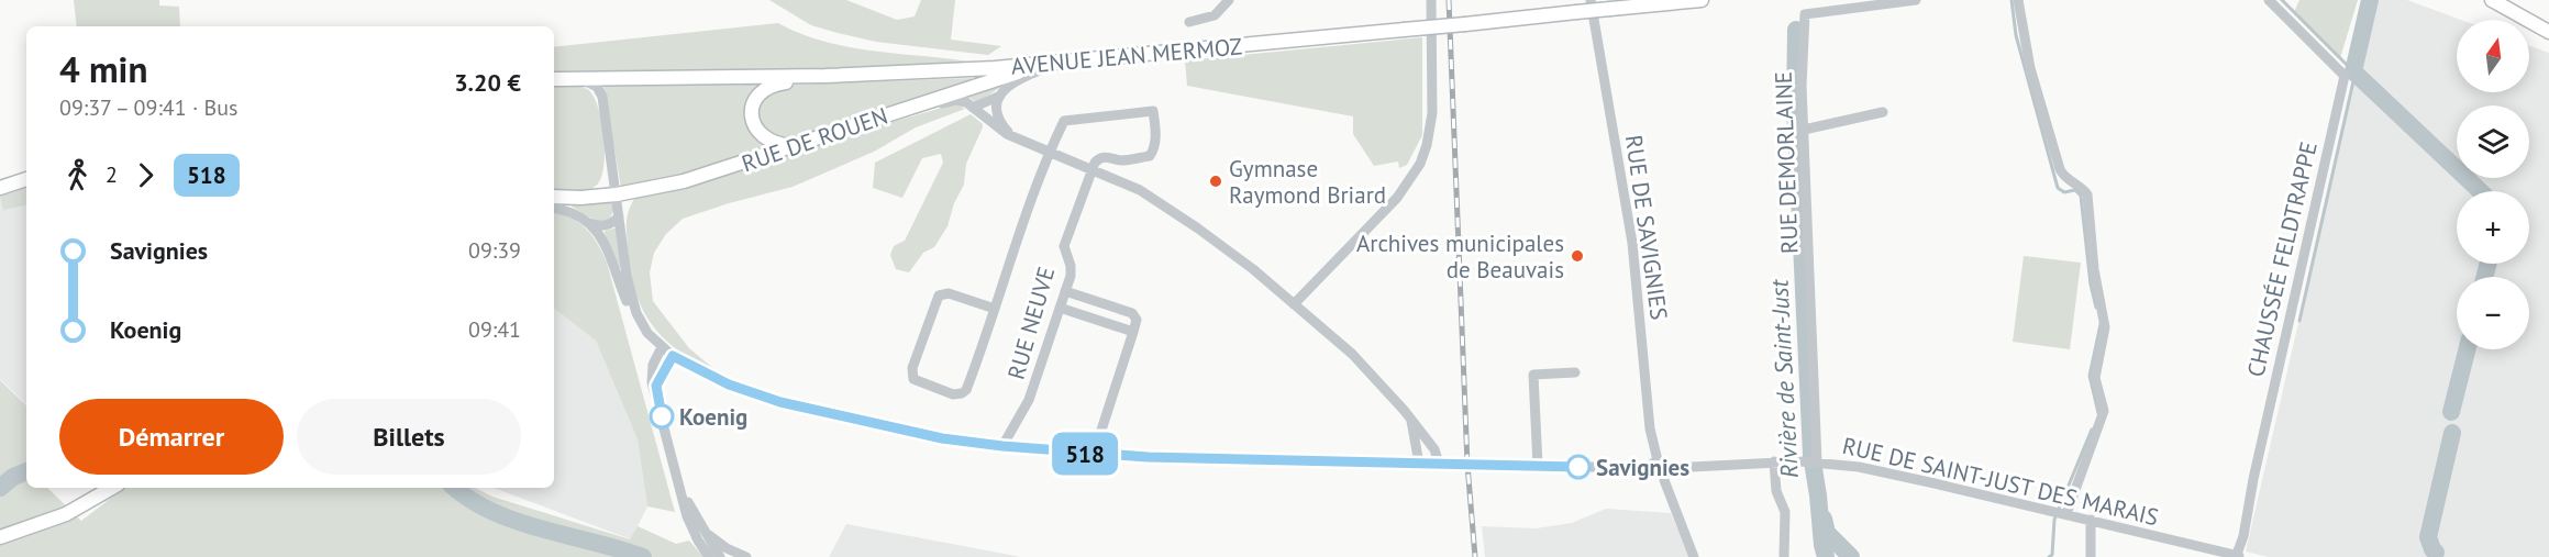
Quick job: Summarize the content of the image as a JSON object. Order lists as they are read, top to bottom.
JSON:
{
  "streets": {
    "main road": ["AVENUE JEAN MERMOZ", "RUE DE ROUEN"],
    "street": [
      "RUE DEMORLAINE",
      "RUE DE SAVIGNIES",
      "CHAUSSÉE FELDTRAPPE",
      "RUE NEUVE",
      "RUE DE SAINT-JUST DES MARAIS"
    ]
  },
  "crossings": [
    ["AVENUE JEAN MERMOZ", "RUE DE ROUEN"],
    ["RUE DEMORLAINE", "RUE DE SAINT-JUST DES MARAIS"],
    ["RUE DE SAVIGNIES", "RUE DE SAINT-JUST DES MARAIS"],
    ["CHAUSSÉE FELDTRAPPE", "RUE DE SAINT-JUST DES MARAIS"]
  ],
  "water": ["Rivière de Saint-Just"],
  "places": [
    "Gymnase Raymond Briard",
    "Archives municipales de Beauvais",
    "Koenig",
    "Savignies"
  ],
  "lines": ["bus line 518"],
  "north": "top",
  "page": {
    "on_map": "518",
    "map_buttons": ["+", "−"],
    "heading": ["4 min", "09:37 – 09:41 · Bus", "3.20 €"],
    "legs": ["2", "518"],
    "list": [
      {
        "name": "Savignies",
        "value": "09:39"
      },
      {
        "name": "Koenig",
        "value": "09:41"
      }
    ],
    "buttons": ["Démarrer", "Billets"]
  }
}
